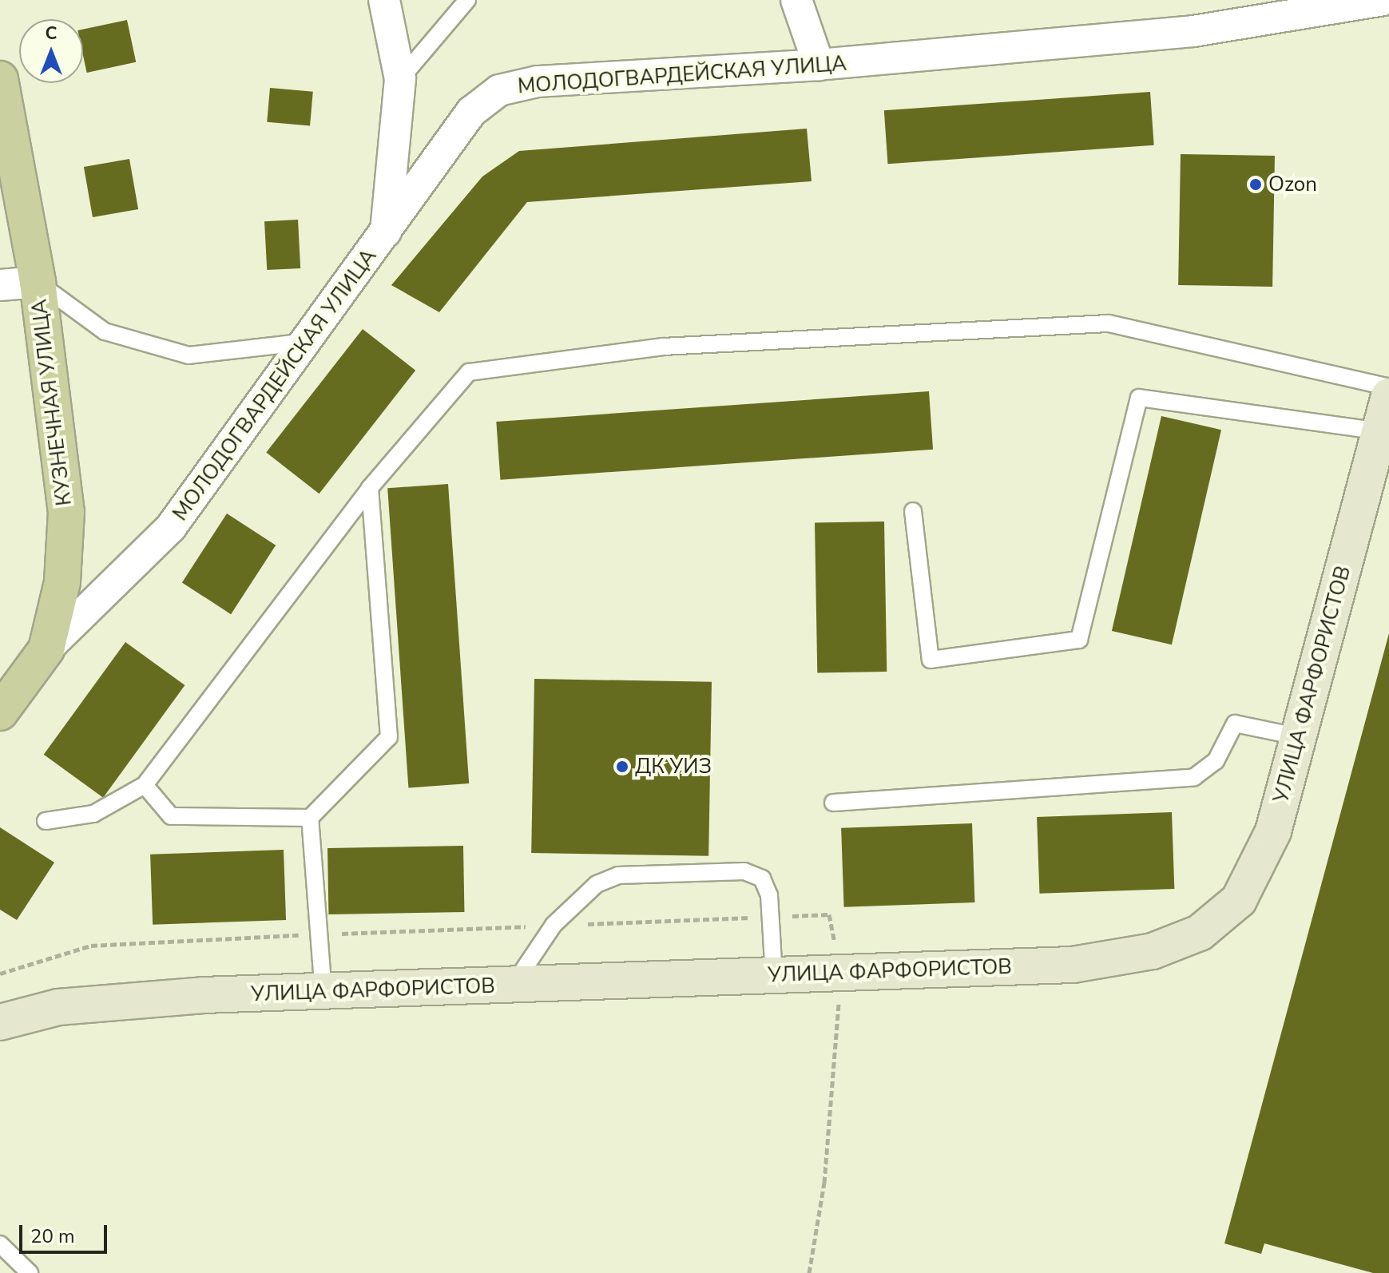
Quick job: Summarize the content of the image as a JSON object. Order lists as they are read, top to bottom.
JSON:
{
  "streets": {
    "main road": ["КУЗНЕЧНАЯ УЛИЦА"],
    "street": ["МОЛОДОГВАРДЕЙСКАЯ УЛИЦА", "УЛИЦА ФАРФОРИСТОВ"]
  },
  "crossings": [
    ["МОЛОДОГВАРДЕЙСКАЯ УЛИЦА", "КУЗНЕЧНАЯ УЛИЦА"]
  ],
  "places": ["Ozon", "ДК УИЗ"],
  "scale_bar": "20 m",
  "north": "top"
}
